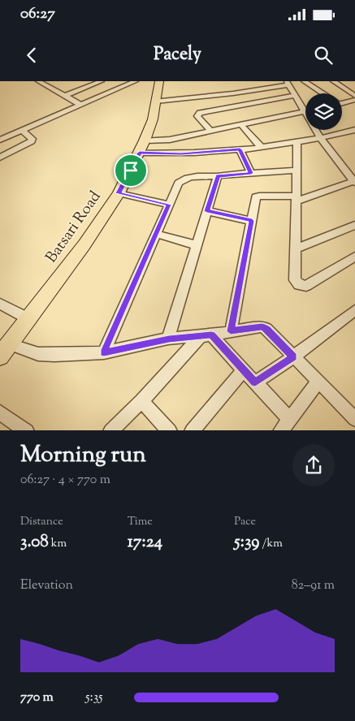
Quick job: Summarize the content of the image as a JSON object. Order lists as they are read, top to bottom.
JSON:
{
  "streets": {
    "main road": ["Batsari Road"]
  },
  "page": {
    "status": "06:27",
    "header": "Pacely",
    "heading": ["Morning run", "06:27 · 4 × 770 m"],
    "stats": [
      ["Distance", "3.08 km"],
      ["Time", "17:24"],
      ["Pace", "5:39 /km"]
    ],
    "chart": ["Elevation", "82–91 m"],
    "list": [
      {
        "name": "770 m",
        "note": "5:35"
      }
    ]
  }
}
